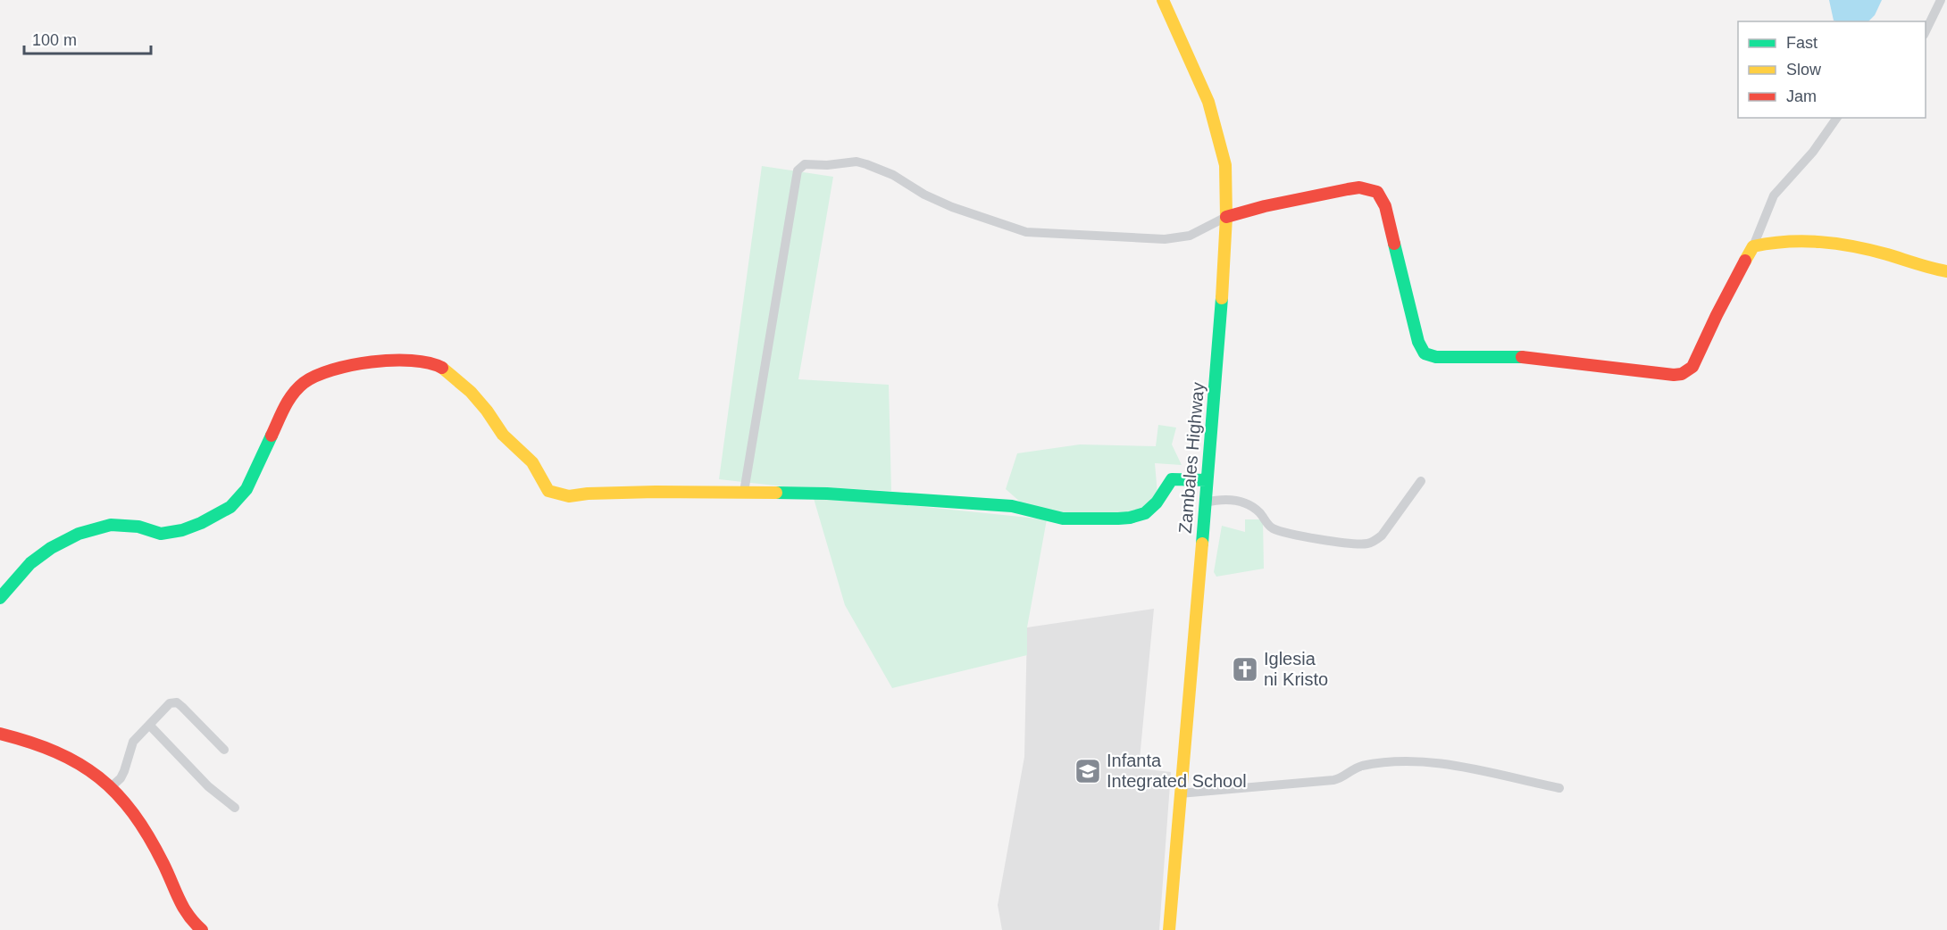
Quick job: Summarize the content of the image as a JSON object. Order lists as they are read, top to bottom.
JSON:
{
  "streets": {
    "street": ["Zambales Highway"]
  },
  "places": {
    "church": ["Iglesia ni Kristo"],
    "school or university": ["Infanta Integrated School"]
  },
  "legend": ["Fast", "Slow", "Jam"],
  "scale_bar": "100 m"
}
